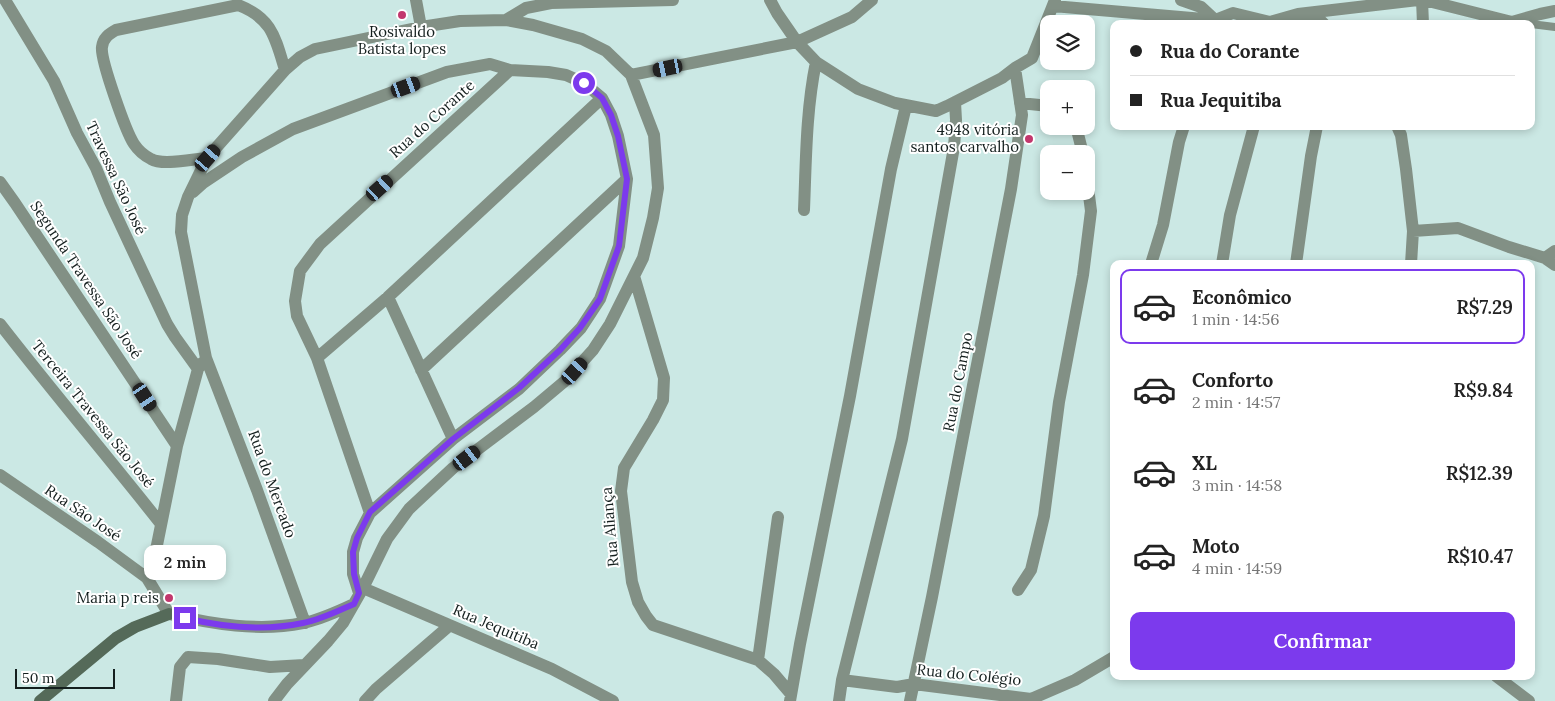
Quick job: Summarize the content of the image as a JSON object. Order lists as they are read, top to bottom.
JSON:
{
  "streets": {
    "street": [
      "Rua do Corante",
      "Travessa São José",
      "Segunda Travessa São José",
      "Rua do Campo",
      "Terceira Travessa São José",
      "Rua do Mercado",
      "Rua São José",
      "Rua Aliança",
      "Rua Jequitiba",
      "Rua do Colégio"
    ]
  },
  "crossings": [
    ["Rua do Campo", "Rua do Colégio"]
  ],
  "places": ["Rosivaldo Batista lopes", "4948 vitória santos carvalho", "Maria p reis"],
  "scale_bar": "50 m",
  "page": {
    "map_buttons": ["+", "−"],
    "banner": ["Rua do Corante", "Rua Jequitiba"],
    "list": [
      {
        "name": "Econômico",
        "note": "1 min · 14:56",
        "value": "R$7.29"
      },
      {
        "name": "Conforto",
        "note": "2 min · 14:57",
        "value": "R$9.84"
      },
      {
        "name": "XL",
        "note": "3 min · 14:58",
        "value": "R$12.39"
      },
      {
        "name": "Moto",
        "note": "4 min · 14:59",
        "value": "R$10.47"
      }
    ],
    "bubble": "2 min",
    "buttons": "Confirmar",
    "scale": "50 m"
  }
}
